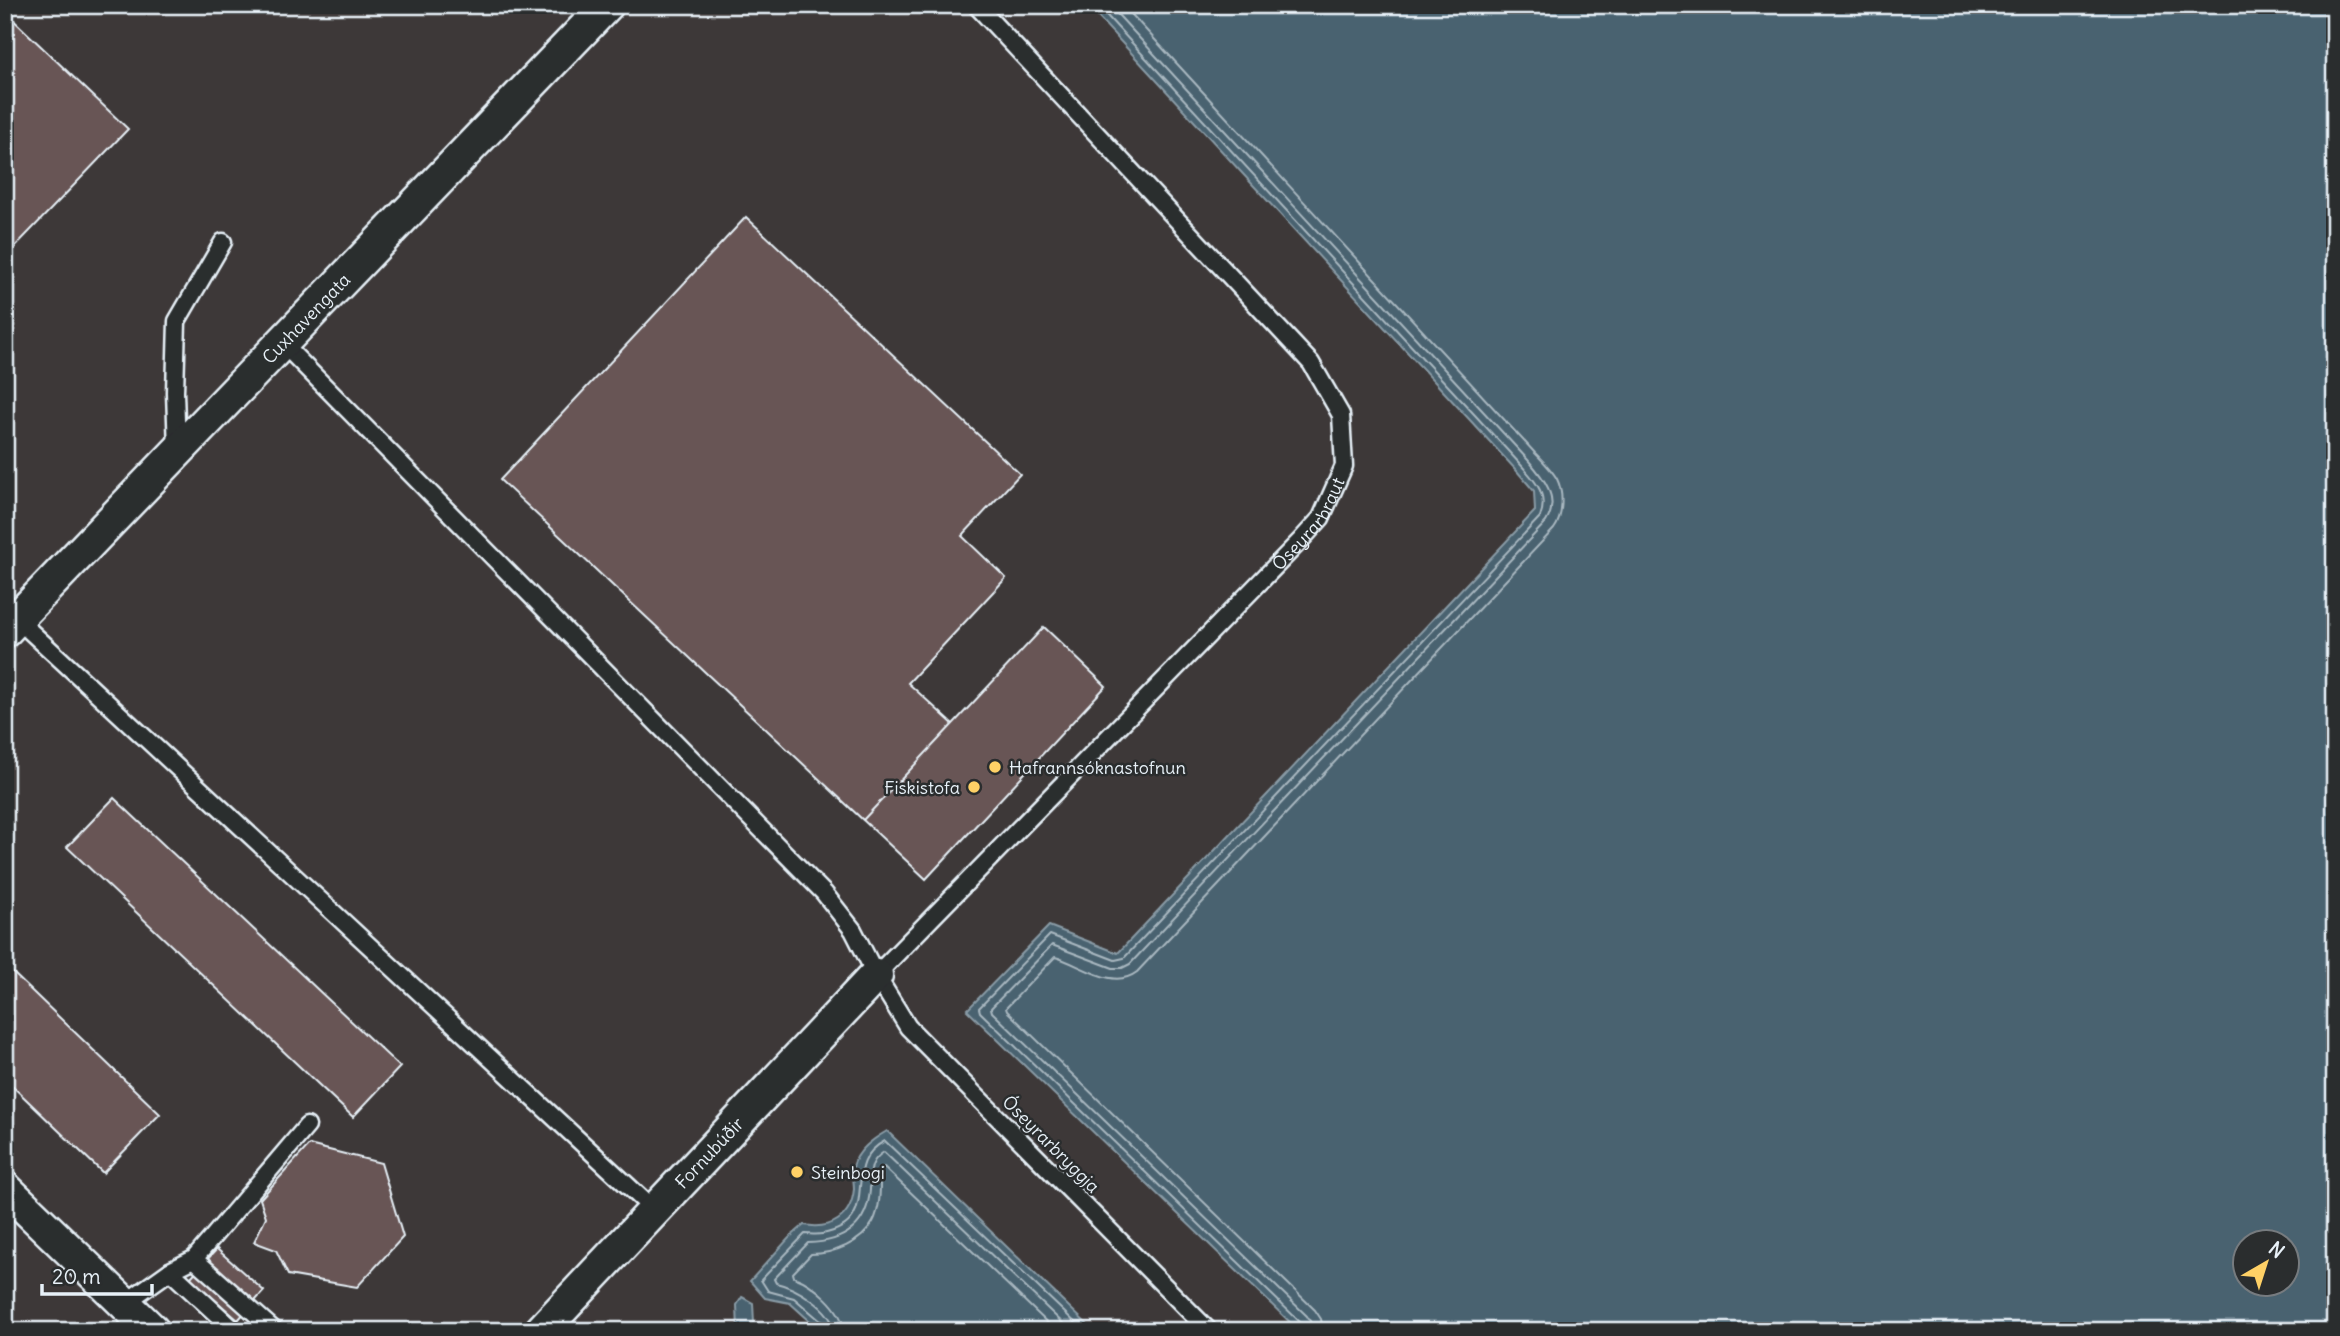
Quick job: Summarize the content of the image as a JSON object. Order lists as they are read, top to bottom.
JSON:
{
  "streets": {
    "street": ["Cuxhavengata", "Fornubúðir"],
    "lane": ["Óseyrarbraut", "Óseyrarbryggja"]
  },
  "crossings": [
    ["Cuxhavengata", "Óseyrarbryggja"],
    ["Óseyrarbraut", "Óseyrarbryggja"],
    ["Óseyrarbraut", "Fornubúðir"],
    ["Óseyrarbryggja", "Fornubúðir"]
  ],
  "places": ["Hafrannsóknastofnun", "Fiskistofa", "Steinbogi"],
  "scale_bar": "20 m",
  "north": "top right"
}
